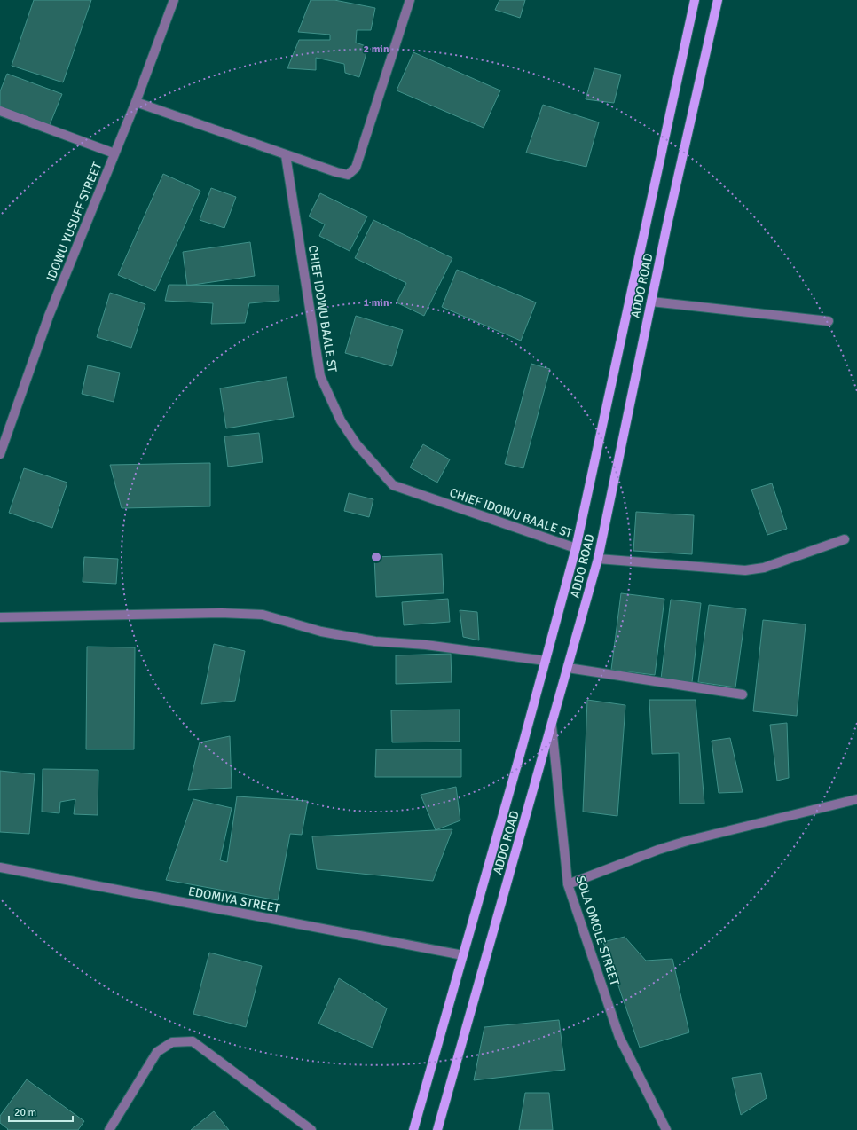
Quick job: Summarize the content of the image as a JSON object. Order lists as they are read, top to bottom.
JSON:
{
  "streets": {
    "main road": ["ADDO ROAD"],
    "street": [
      "IDOWU YUSUFF STREET",
      "CHIEF IDOWU BAALE ST",
      "EDOMIYA STREET",
      "SOLA OMOLE STREET"
    ]
  },
  "crossings": [
    ["ADDO ROAD", "CHIEF IDOWU BAALE ST"],
    ["ADDO ROAD", "EDOMIYA STREET"],
    ["ADDO ROAD", "SOLA OMOLE STREET"]
  ],
  "scale_bar": "20 m",
  "rings": ["2 min", "1 min"]
}
